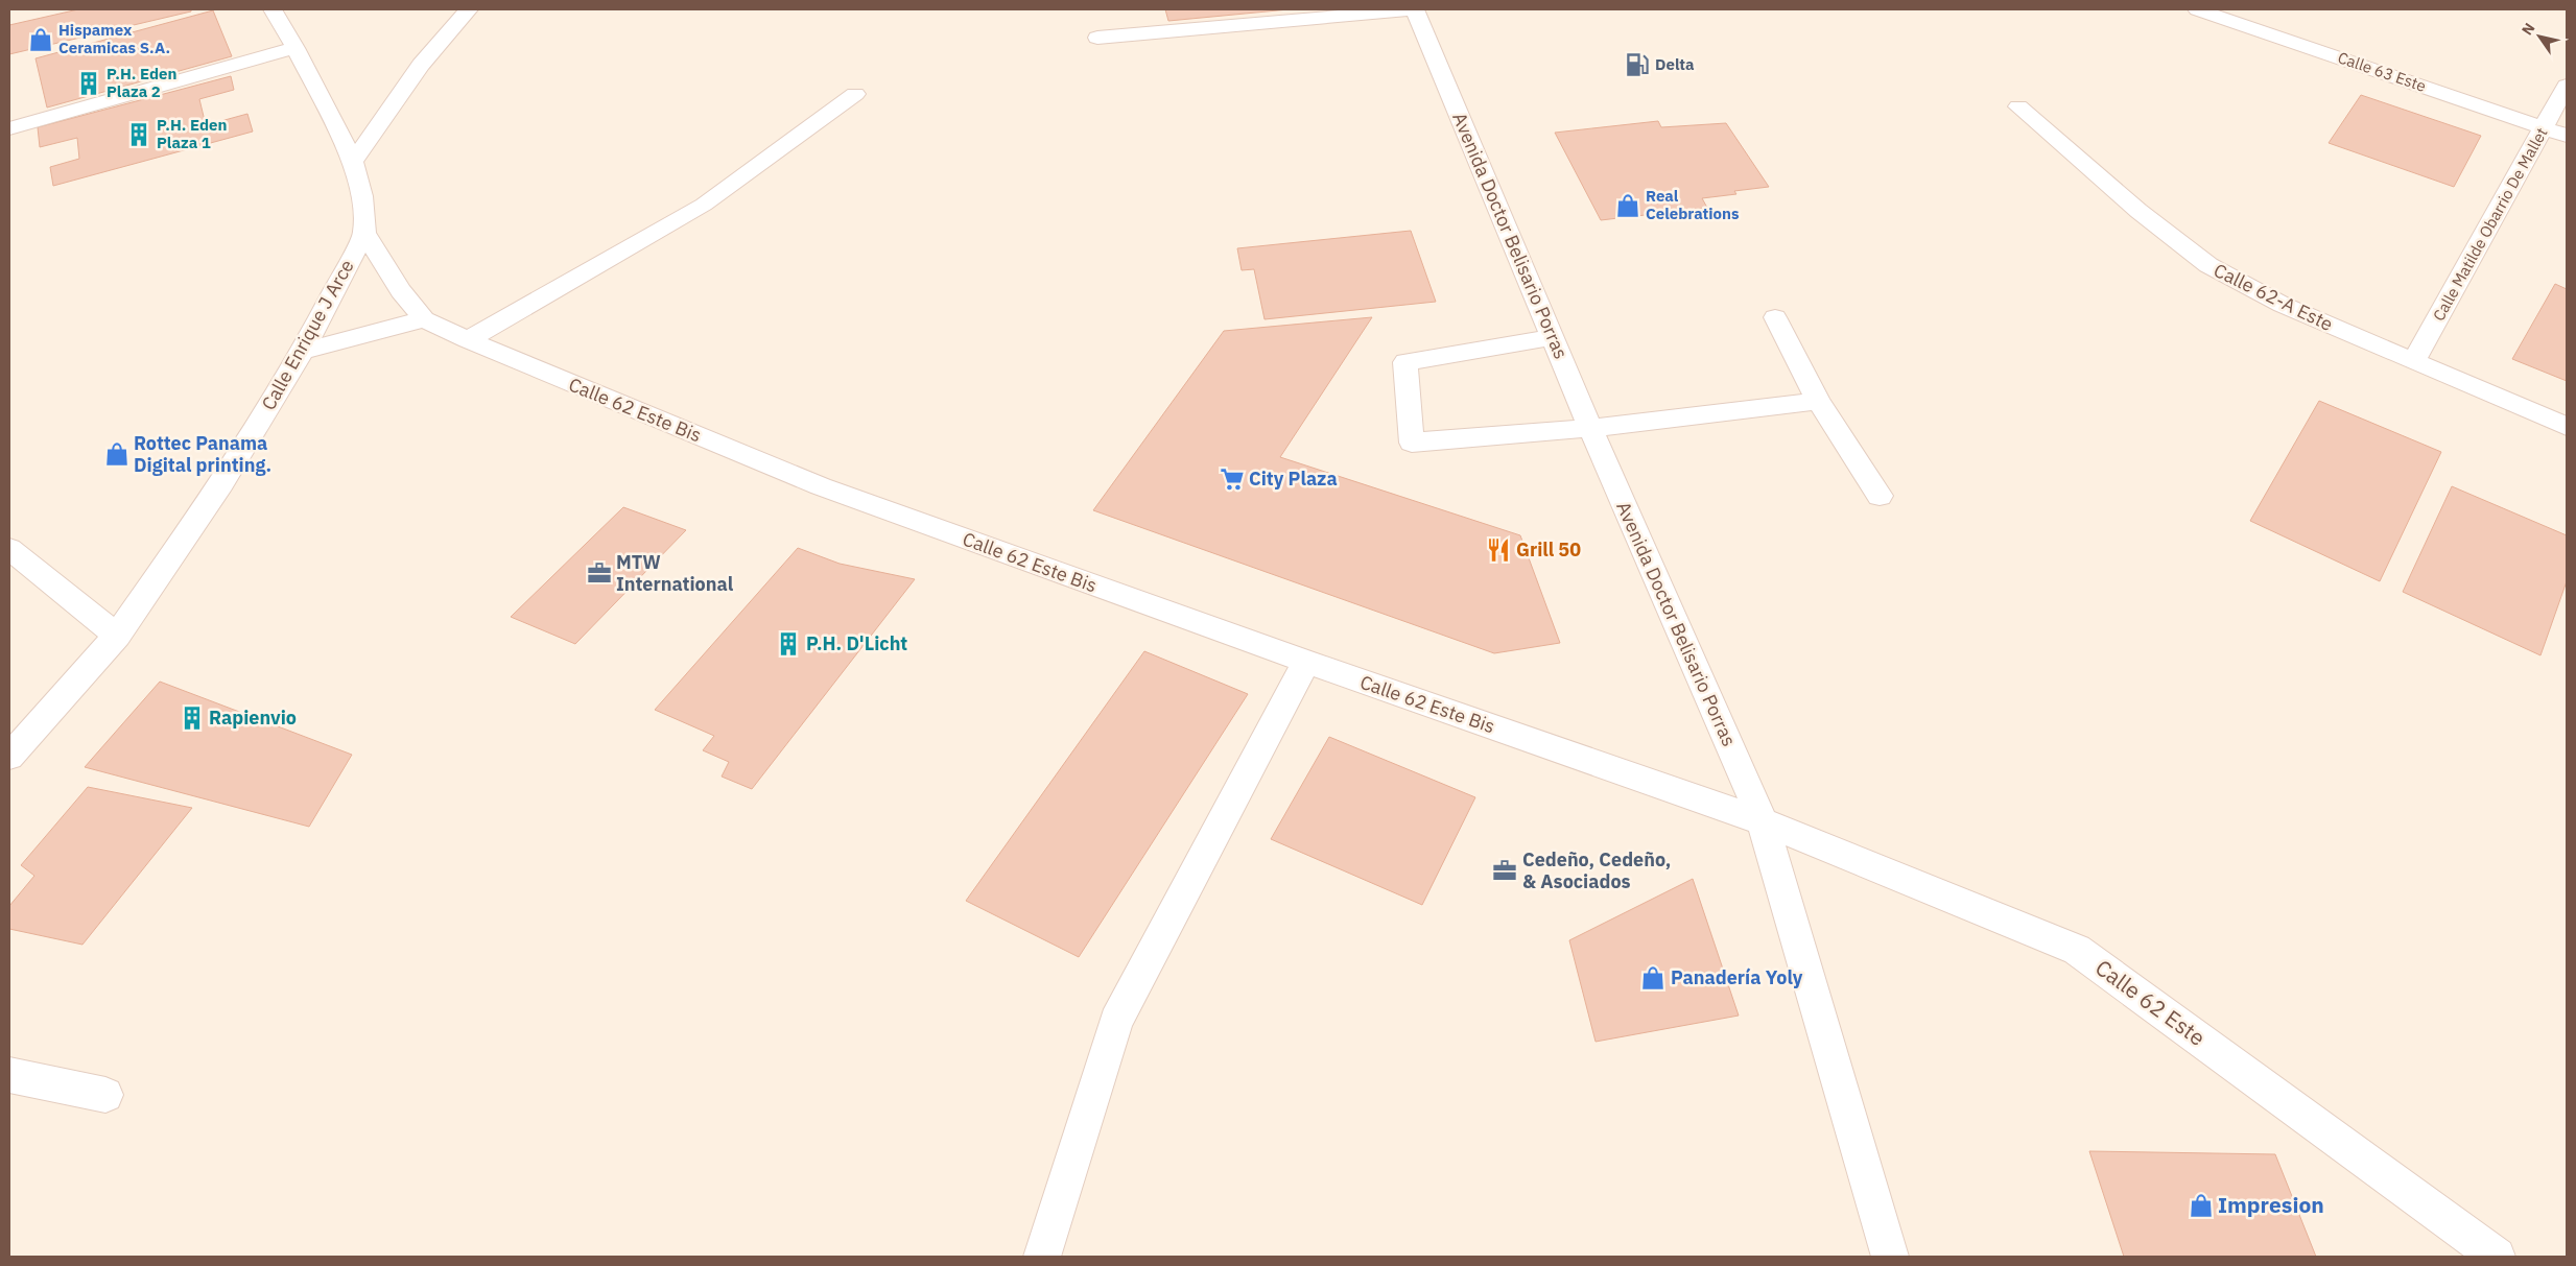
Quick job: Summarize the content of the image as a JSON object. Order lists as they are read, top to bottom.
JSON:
{
  "streets": {
    "street": [
      "Calle 63 Este",
      "Calle Matilde Obarrio De Mallet",
      "Avenida Doctor Belisario Porras",
      "Calle 62-A Este",
      "Calle Enrique J Arce",
      "Calle 62 Este Bis",
      "Calle 62 Este"
    ]
  },
  "crossings": [
    ["Calle 63 Este", "Calle Matilde Obarrio De Mallet"],
    ["Calle Matilde Obarrio De Mallet", "Calle 62-A Este"],
    ["Avenida Doctor Belisario Porras", "Calle 62 Este Bis"],
    ["Avenida Doctor Belisario Porras", "Calle 62 Este"],
    ["Calle 62 Este Bis", "Calle 62 Este"]
  ],
  "places": {
    "shop": [
      "Hispamex Ceramicas S.A.",
      "Real Celebrations",
      "Rottec Panama Digital printing.",
      "Panadería Yoly",
      "Impresion"
    ],
    "fuel station": ["Delta"],
    "building": [
      "P.H. Eden Plaza 2",
      "P.H. Eden Plaza 1",
      "P.H. D'Licht",
      "Rapienvio"
    ],
    "supermarket": ["City Plaza"],
    "restaurant": ["Grill 50"],
    "office": ["MTW International", "Cedeño, Cedeño, & Asociados"]
  },
  "north": "top left"
}
